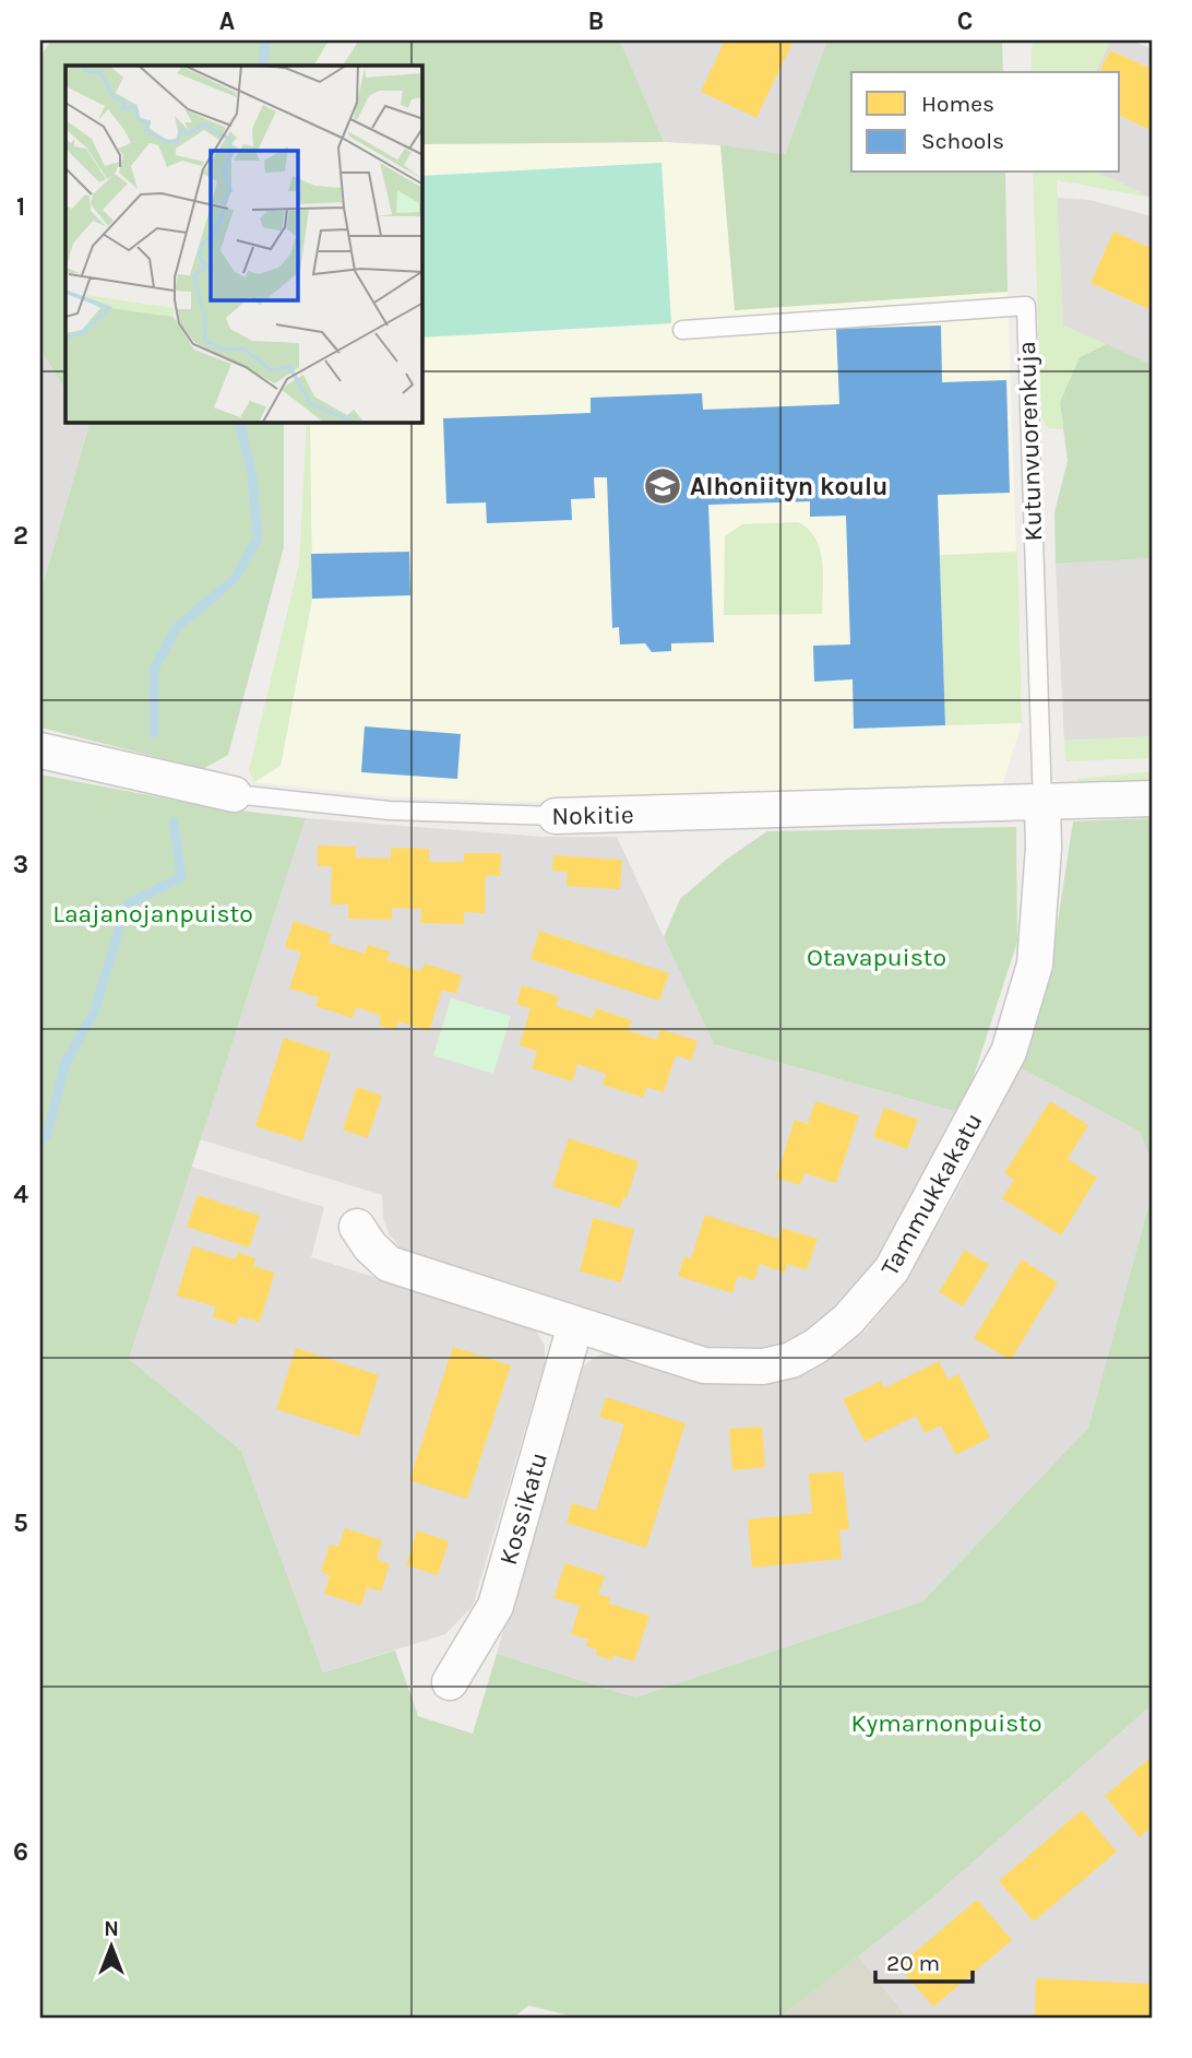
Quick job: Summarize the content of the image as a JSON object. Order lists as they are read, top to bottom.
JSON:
{
  "streets": {
    "street": ["Nokitie", "Tammukkakatu", "Kossikatu"],
    "lane": ["Kutunvuorenkuja"]
  },
  "crossings": [
    ["Kutunvuorenkuja", "Nokitie"],
    ["Kutunvuorenkuja", "Tammukkakatu"],
    ["Nokitie", "Tammukkakatu"],
    ["Tammukkakatu", "Kossikatu"]
  ],
  "parks": ["Laajanojanpuisto", "Otavapuisto", "Kymarnonpuisto"],
  "places": {
    "school or university": ["Alhoniityn koulu"]
  },
  "legend": ["Homes", "Schools"],
  "scale_bar": "20 m",
  "north": "top",
  "grid": {
    "columns": ["A", "B", "C"],
    "rows": [
      "1",
      "2",
      "3",
      "4",
      "5",
      "6"
    ]
  }
}
